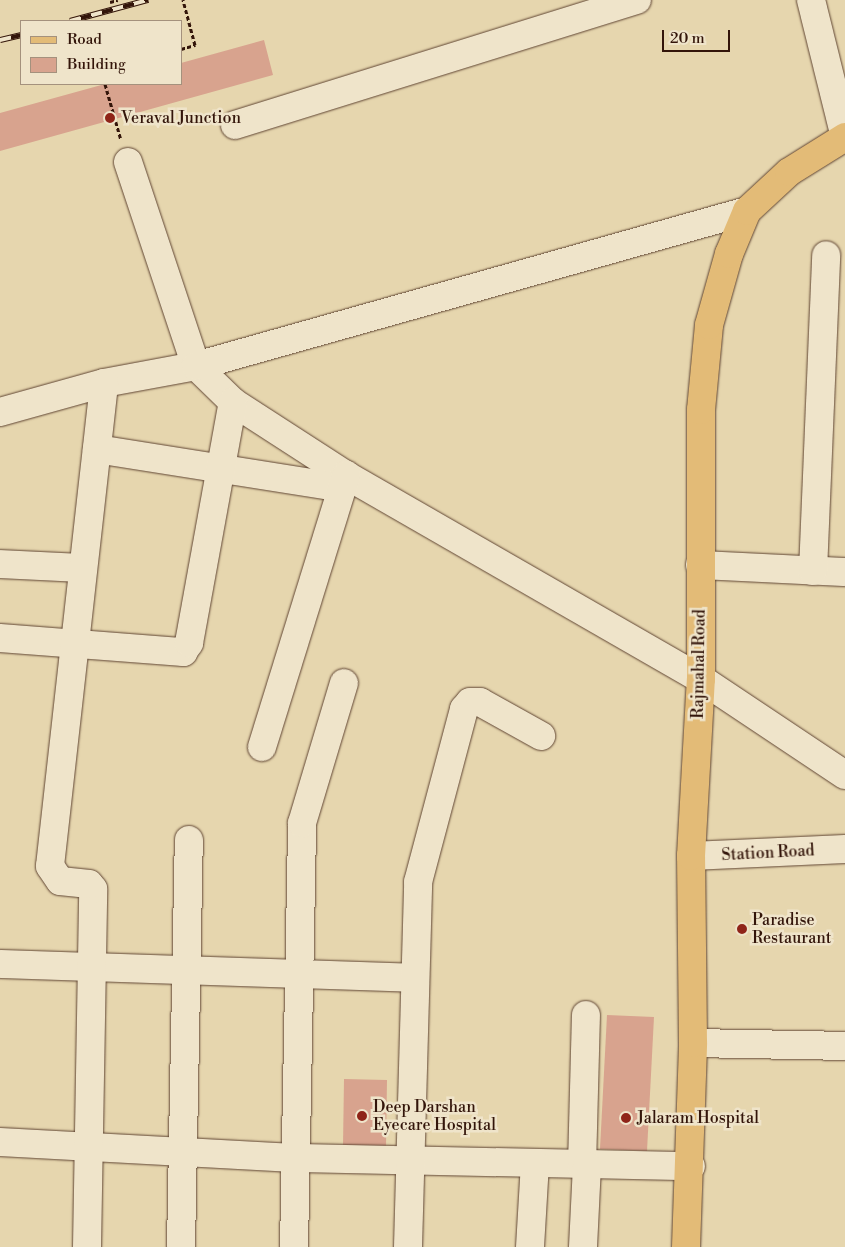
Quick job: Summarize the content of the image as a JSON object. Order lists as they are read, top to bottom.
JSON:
{
  "streets": {
    "main road": ["Rajmahal Road"],
    "street": ["Station Road"]
  },
  "crossings": [
    ["Rajmahal Road", "Station Road"]
  ],
  "places": [
    "Veraval Junction",
    "Paradise Restaurant",
    "Deep Darshan Eyecare Hospital",
    "Jalaram Hospital"
  ],
  "legend": ["Road", "Building"],
  "scale_bar": "20 m"
}
